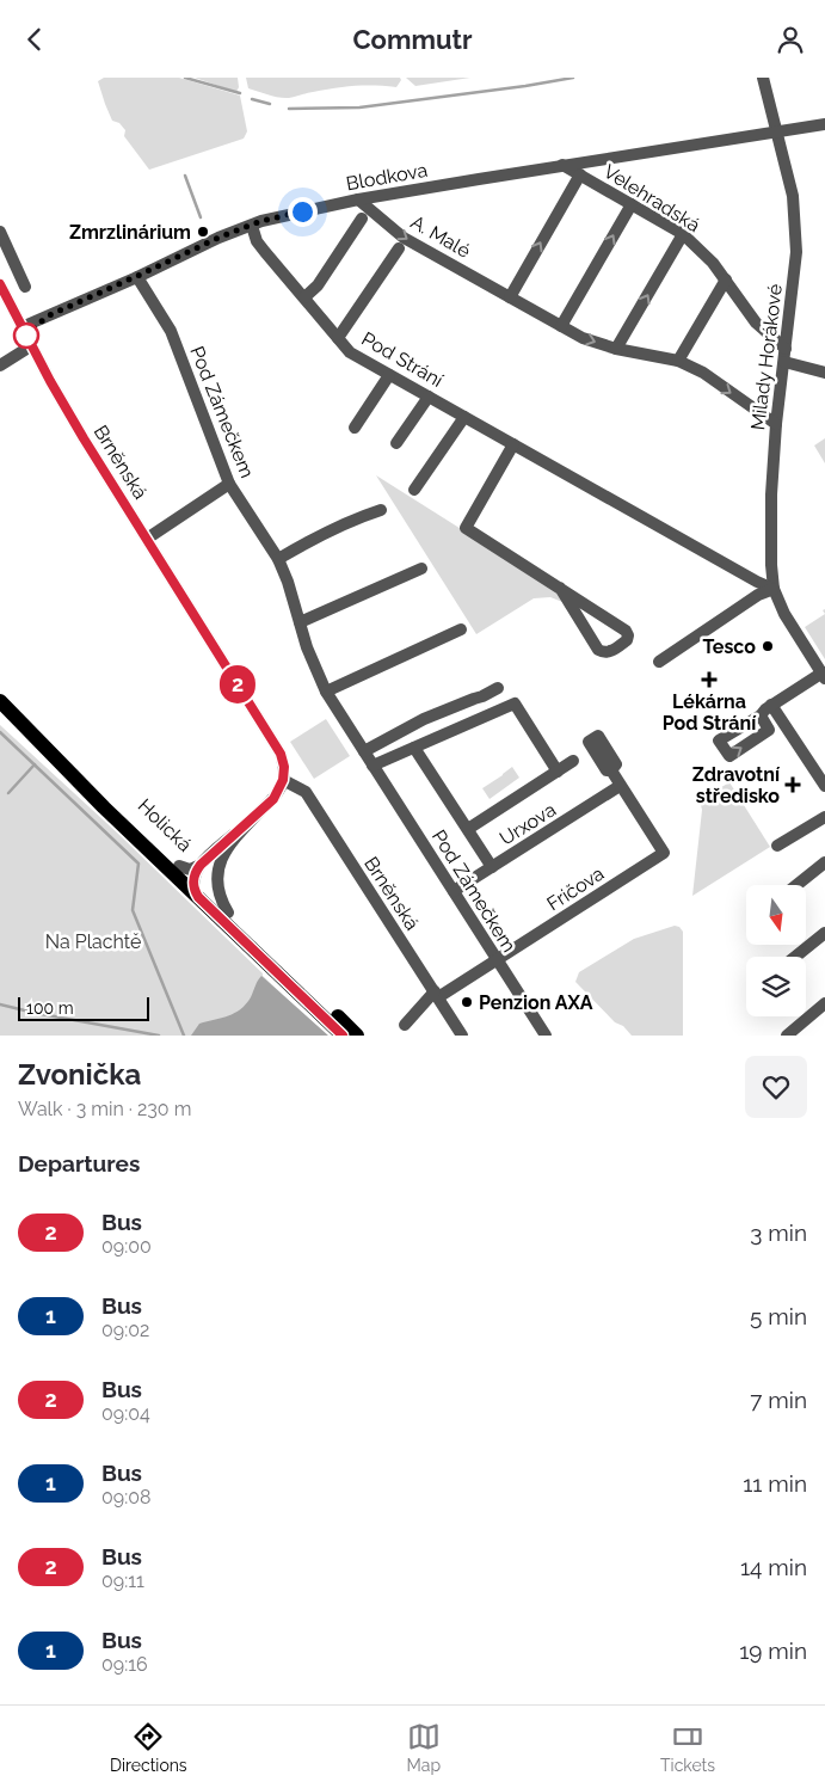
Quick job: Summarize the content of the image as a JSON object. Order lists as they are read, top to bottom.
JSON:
{
  "streets": {
    "main road": ["Holická"],
    "street": [
      "Blodkova",
      "Velehradská",
      "A. Malé",
      "Milady Horákové",
      "Pod Strání",
      "Pod Zámečkem",
      "Brněnská",
      "Urxova",
      "Fričova"
    ]
  },
  "crossings": [
    ["Blodkova", "Velehradská"],
    ["Blodkova", "A. Malé"],
    ["Blodkova", "Milady Horákové"],
    ["Blodkova", "Pod Strání"],
    ["Blodkova", "Pod Zámečkem"],
    ["Blodkova", "Brněnská"],
    ["Velehradská", "Milady Horákové"],
    ["A. Malé", "Milady Horákové"],
    ["Milady Horákové", "Pod Strání"],
    ["Pod Zámečkem", "Urxova"],
    ["Pod Zámečkem", "Fričova"],
    ["Brněnská", "Fričova"],
    ["Urxova", "Fričova"]
  ],
  "one_way": ["A. Malé"],
  "parks": ["Na Plachtě"],
  "places": {
    "other": ["Zmrzlinárium", "Tesco", "Penzion AXA"],
    "health": ["Lékárna Pod Strání", "Zdravotní středisko"]
  },
  "lines": ["bus line 2"],
  "scale_bar": "100 m",
  "north": "bottom",
  "page": {
    "header": "Commutr",
    "on_map": "2",
    "scale": "100 m",
    "heading": [
      ["Zvonička", "Walk · 3 min · 230 m"],
      "Departures"
    ],
    "list": [
      {
        "mark": "2",
        "name": "Bus",
        "note": "09:00",
        "value": "3 min"
      },
      {
        "mark": "1",
        "name": "Bus",
        "note": "09:02",
        "value": "5 min"
      },
      {
        "mark": "2",
        "name": "Bus",
        "note": "09:04",
        "value": "7 min"
      },
      {
        "mark": "1",
        "name": "Bus",
        "note": "09:08",
        "value": "11 min"
      },
      {
        "mark": "2",
        "name": "Bus",
        "note": "09:11",
        "value": "14 min"
      },
      {
        "mark": "1",
        "name": "Bus",
        "note": "09:16",
        "value": "19 min"
      }
    ],
    "tabs": ["Directions", "Map", "Tickets"]
  }
}
